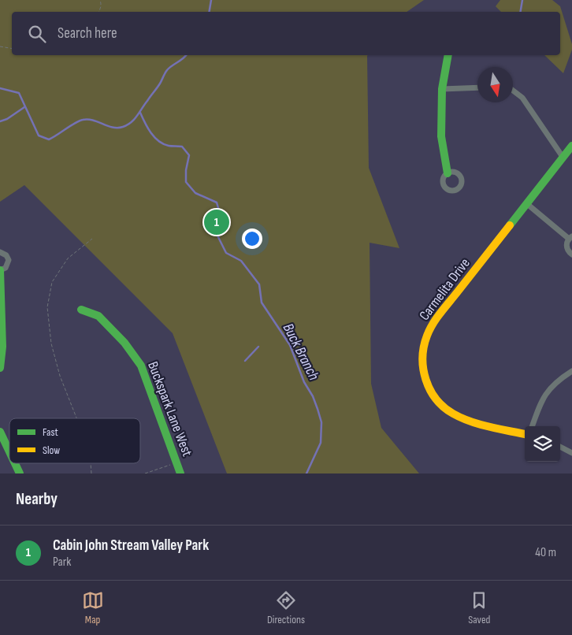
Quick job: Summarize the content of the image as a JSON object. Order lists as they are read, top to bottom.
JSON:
{
  "streets": {
    "street": ["Carmelita Drive", "Buckspark Lane West"]
  },
  "water": ["Buck Branch"],
  "legend": ["Fast", "Slow"],
  "north": "bottom",
  "page": {
    "search": "Search here",
    "pins": "1",
    "heading": "Nearby",
    "list": [
      {
        "mark": "1",
        "name": "Cabin John Stream Valley Park",
        "note": "Park",
        "value": "40 m"
      }
    ],
    "nav": ["Map", "Directions", "Saved"]
  }
}
